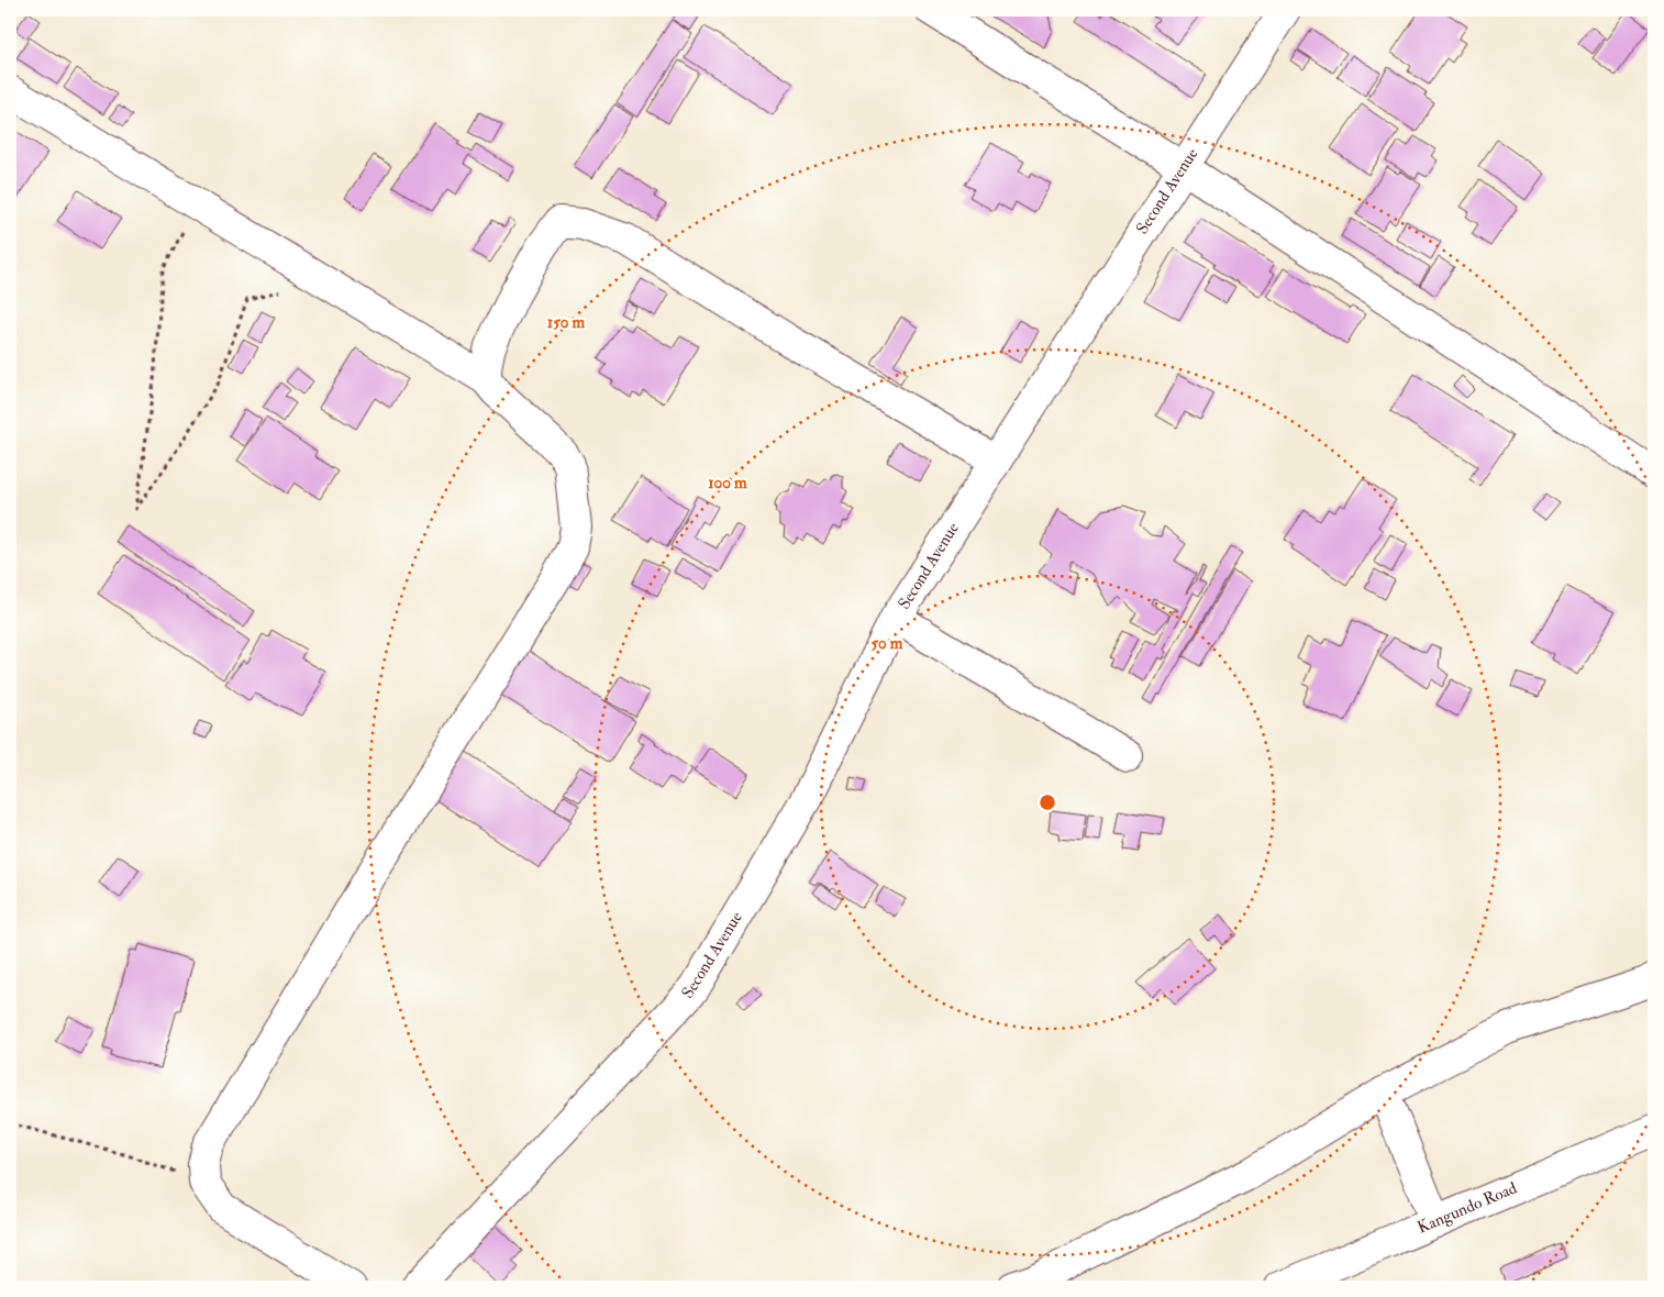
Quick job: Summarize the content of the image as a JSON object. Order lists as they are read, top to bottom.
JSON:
{
  "streets": {
    "main road": ["Second Avenue", "Kangundo Road"]
  },
  "rings": ["150 m", "100 m", "50 m"]
}
